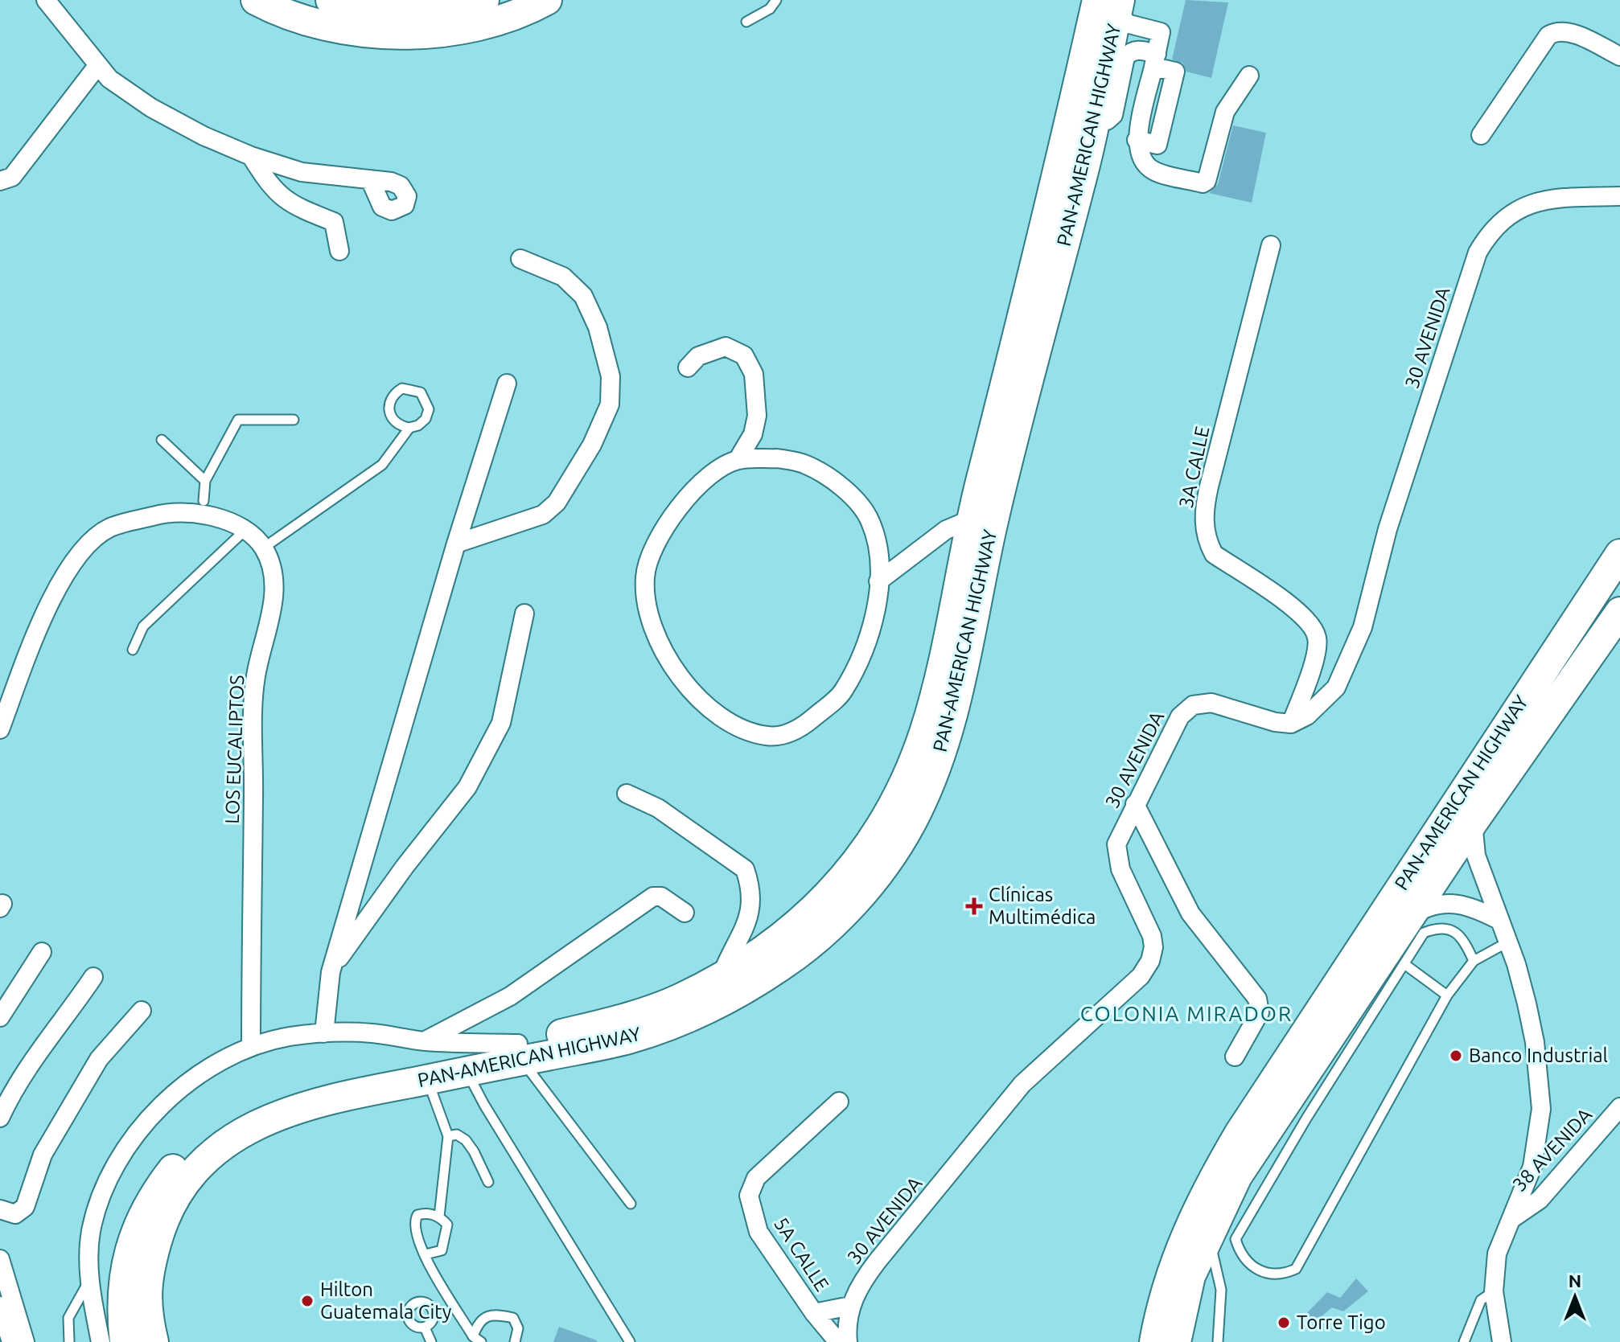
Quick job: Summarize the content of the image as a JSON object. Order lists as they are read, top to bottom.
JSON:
{
  "streets": {
    "highway": ["PAN-AMERICAN HIGHWAY"],
    "street": [
      "30 AVENIDA",
      "3A CALLE",
      "LOS EUCALIPTOS",
      "38 AVENIDA",
      "5A CALLE"
    ]
  },
  "crossings": [
    ["30 AVENIDA", "3A CALLE"]
  ],
  "districts": ["COLONIA MIRADOR"],
  "places": {
    "health": ["Clínicas Multimédica"],
    "other": ["Banco Industrial", "Hilton Guatemala City", "Torre Tigo"]
  },
  "north": "top"
}
